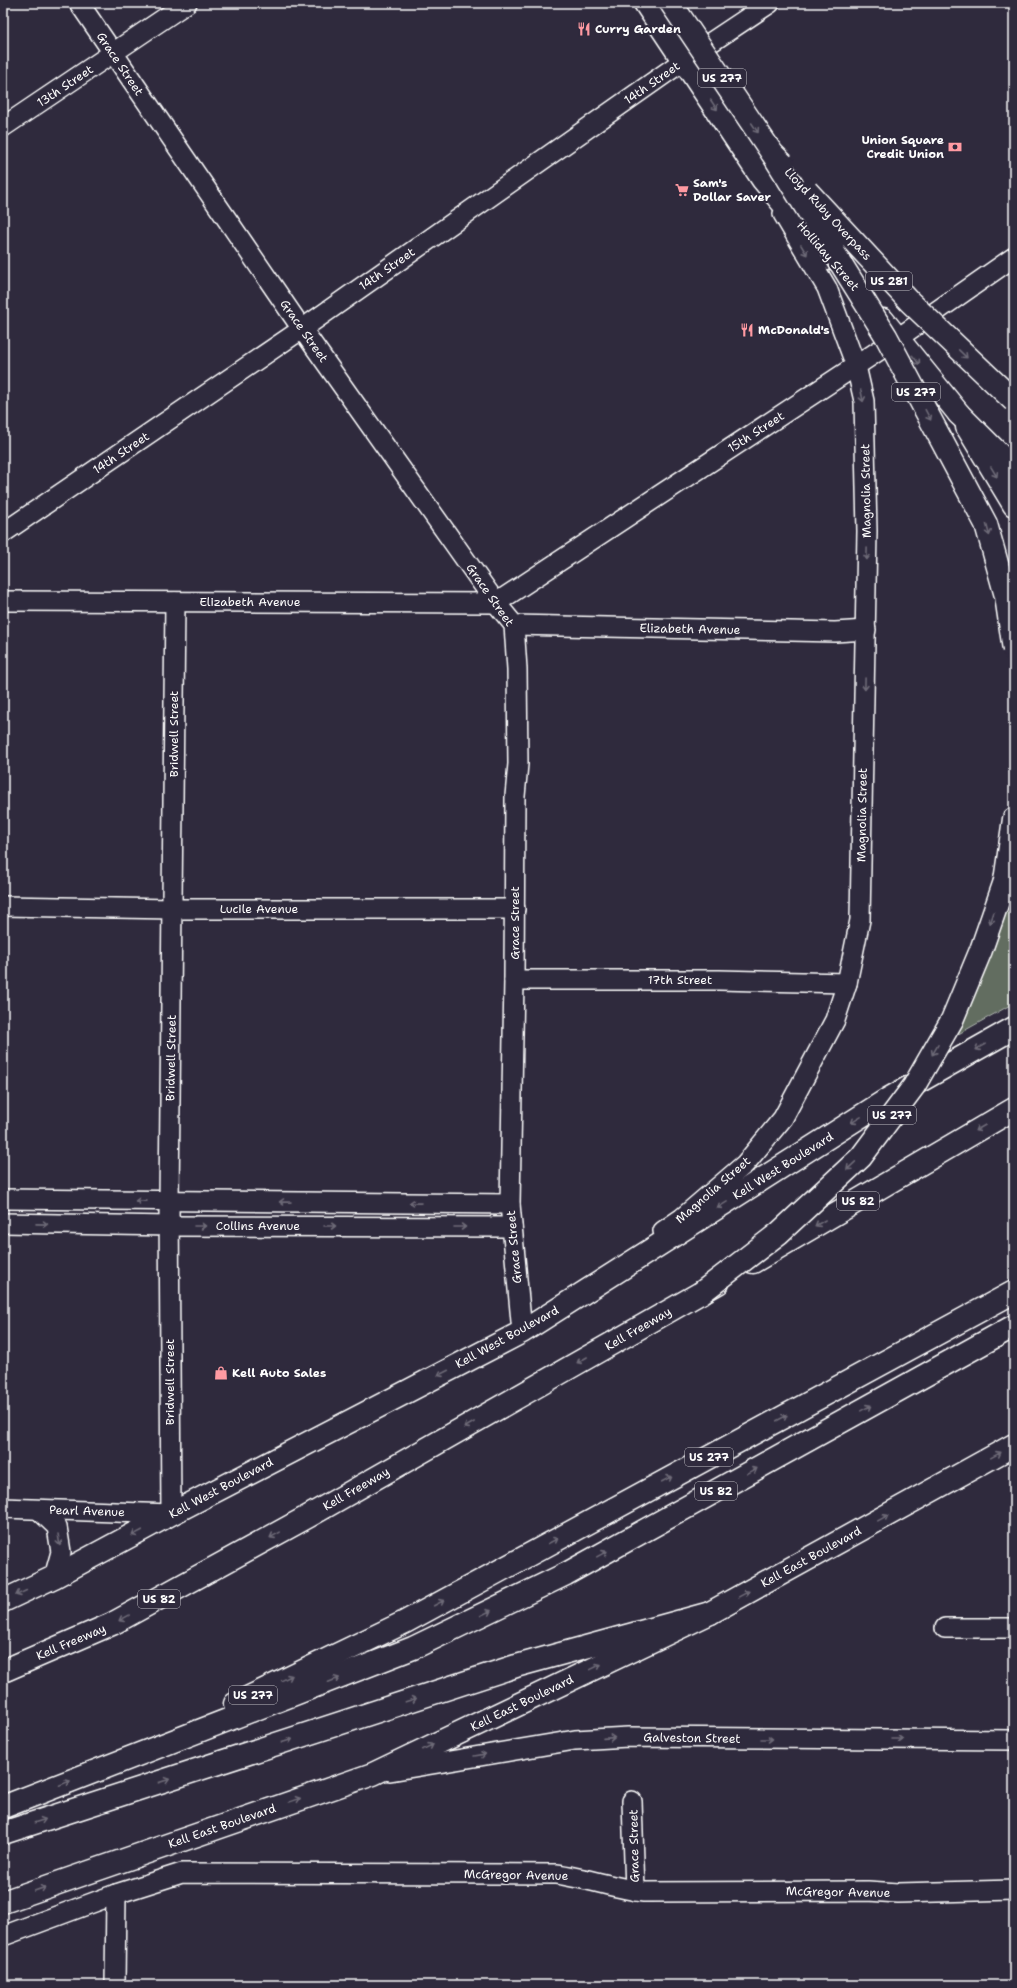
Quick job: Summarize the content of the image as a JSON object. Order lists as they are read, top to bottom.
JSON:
{
  "streets": {
    "main road": [
      "US 277",
      "Lloyd Ruby Overpass",
      "Holliday Street",
      "US 281",
      "Kell West Boulevard",
      "US 82",
      "Kell Freeway",
      "Kell East Boulevard"
    ],
    "street": [
      "Grace Street",
      "14th Street",
      "13th Street",
      "15th Street",
      "Magnolia Street",
      "Elizabeth Avenue",
      "Bridwell Street",
      "Lucile Avenue",
      "17th Street",
      "Collins Avenue",
      "Pearl Avenue",
      "Galveston Street",
      "McGregor Avenue"
    ]
  },
  "crossings": [
    ["Grace Street", "14th Street"],
    ["Grace Street", "13th Street"],
    ["Grace Street", "15th Street"],
    ["Grace Street", "Magnolia Street"],
    ["Grace Street", "Elizabeth Avenue"],
    ["Grace Street", "Lucile Avenue"],
    ["Grace Street", "17th Street"],
    ["Grace Street", "Kell West Boulevard"],
    ["Grace Street", "Collins Avenue"],
    ["Grace Street", "McGregor Avenue"],
    ["US 277", "Lloyd Ruby Overpass"],
    ["US 277", "US 82"],
    ["US 277", "Kell Freeway"],
    ["14th Street", "Holliday Street"],
    ["Holliday Street", "15th Street"],
    ["Holliday Street", "Magnolia Street"],
    ["15th Street", "Magnolia Street"],
    ["15th Street", "Elizabeth Avenue"],
    ["Magnolia Street", "Elizabeth Avenue"],
    ["Magnolia Street", "17th Street"],
    ["Magnolia Street", "Kell West Boulevard"],
    ["Elizabeth Avenue", "Bridwell Street"],
    ["Bridwell Street", "Lucile Avenue"],
    ["Bridwell Street", "Kell West Boulevard"],
    ["Bridwell Street", "Collins Avenue"],
    ["Bridwell Street", "Pearl Avenue"],
    ["Kell West Boulevard", "Pearl Avenue"],
    ["US 82", "Kell Freeway"],
    ["Kell East Boulevard", "Galveston Street"]
  ],
  "one_way": ["Magnolia Street", "Galveston Street"],
  "places": {
    "restaurant": ["Curry Garden", "McDonald's"],
    "bank": ["Union Square Credit Union"],
    "supermarket": ["Sam's Dollar Saver"],
    "shop": ["Kell Auto Sales"]
  }
}
